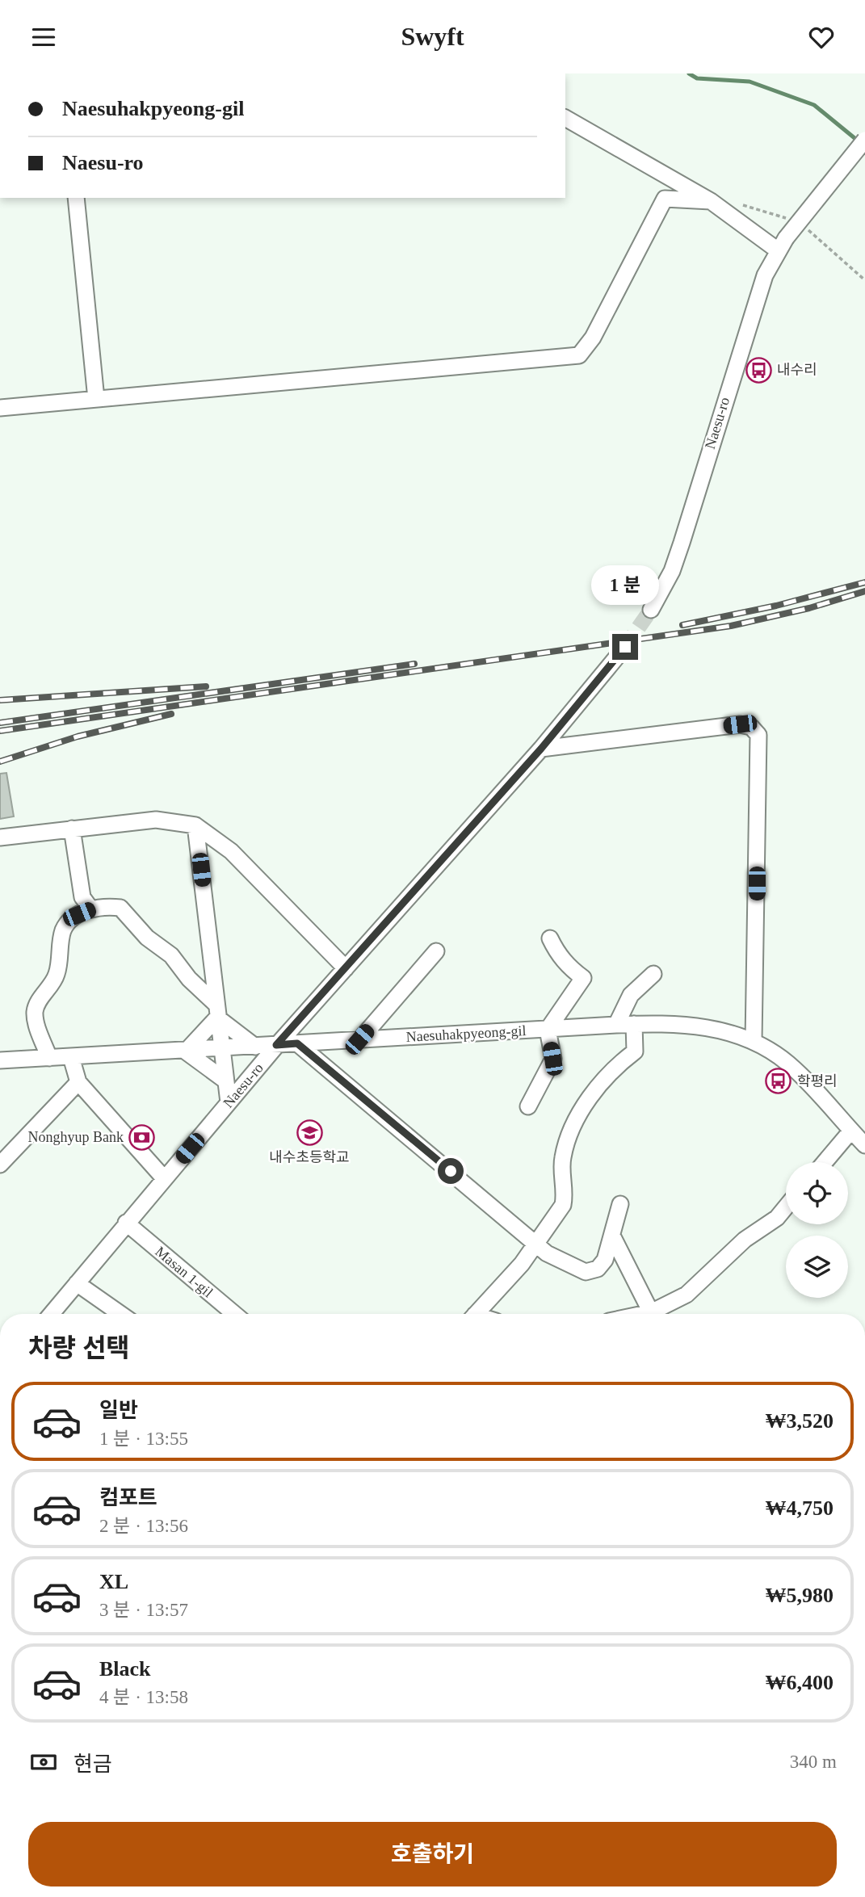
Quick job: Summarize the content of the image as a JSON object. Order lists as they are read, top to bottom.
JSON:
{
  "streets": {
    "street": ["Naesu-ro", "Naesuhakpyeong-gil", "Masan 1-gil"]
  },
  "crossings": [
    ["Naesu-ro", "Naesuhakpyeong-gil"],
    ["Naesu-ro", "Masan 1-gil"]
  ],
  "places": {
    "bus stop": ["내수리", "학평리"],
    "school or university": ["내수초등학교"],
    "bank": ["Nonghyup Bank"]
  },
  "page": {
    "header": "Swyft",
    "banner": ["Naesuhakpyeong-gil", "Naesu-ro"],
    "bubble": "1 분",
    "heading": "차량 선택",
    "list": [
      {
        "name": "일반",
        "note": "1 분 · 13:55",
        "value": "₩3,520"
      },
      {
        "name": "컴포트",
        "note": "2 분 · 13:56",
        "value": "₩4,750"
      },
      {
        "name": "XL",
        "note": "3 분 · 13:57",
        "value": "₩5,980"
      },
      {
        "name": "Black",
        "note": "4 분 · 13:58",
        "value": "₩6,400"
      }
    ],
    "pay": ["현금", "340 m"],
    "buttons": "호출하기"
  }
}
